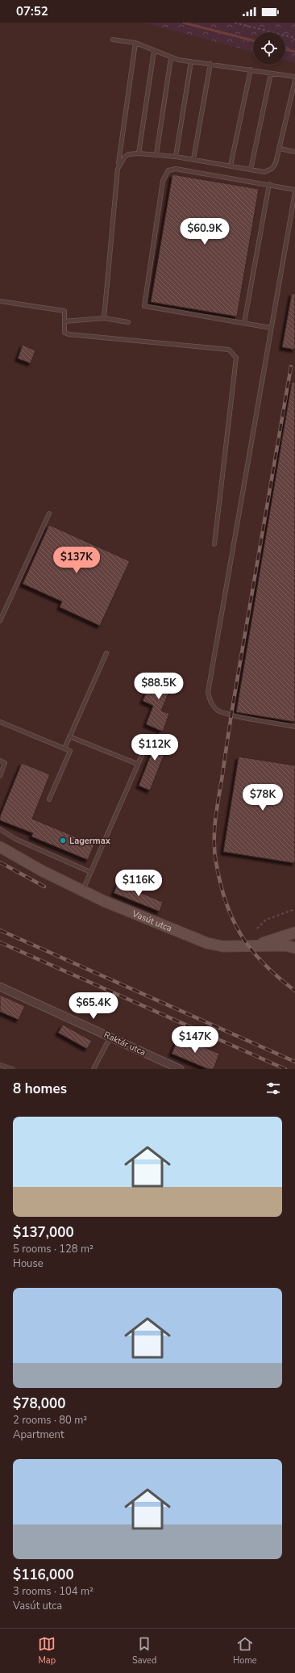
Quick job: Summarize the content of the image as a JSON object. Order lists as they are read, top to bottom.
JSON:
{
  "streets": {
    "street": ["Vasút utca", "Raktár utca"]
  },
  "places": ["Lagermax"],
  "page": {
    "status": "07:52",
    "price": [
      "$60.9K",
      "$137K",
      "$88.5K",
      "$112K",
      "$78K",
      "$116K",
      "$65.4K",
      "$147K"
    ],
    "heading": "8 homes",
    "list": [
      {
        "name": "$137,000",
        "note": "5 rooms · 128 m² · House"
      },
      {
        "name": "$78,000",
        "note": "2 rooms · 80 m² · Apartment"
      },
      {
        "name": "$116,000",
        "note": "3 rooms · 104 m² · Vasút utca"
      }
    ],
    "tabs": ["Map", "Saved", "Home"]
  }
}
